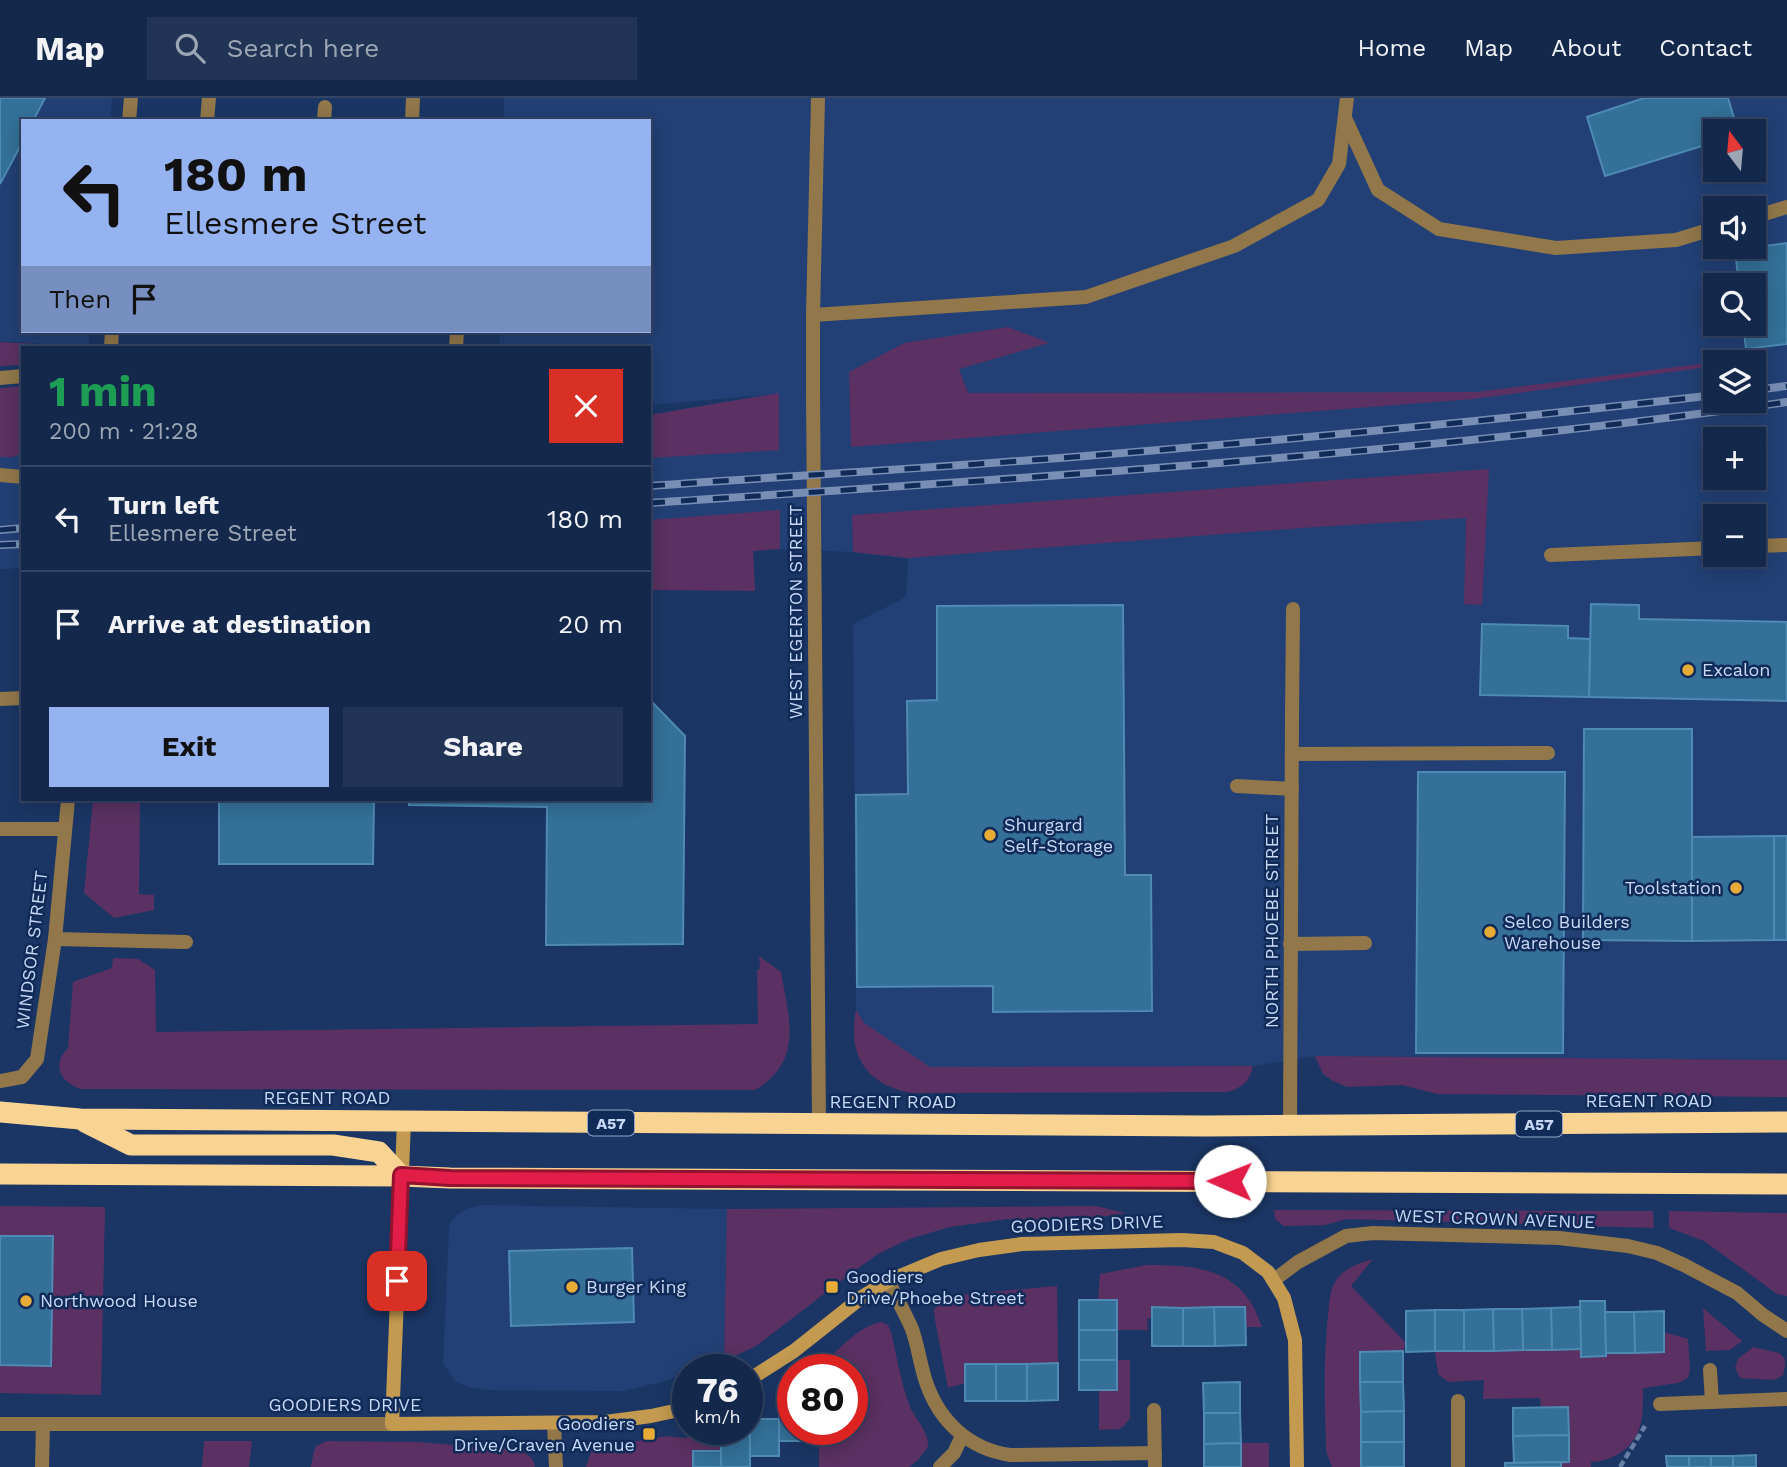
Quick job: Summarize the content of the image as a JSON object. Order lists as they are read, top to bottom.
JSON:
{
  "streets": {
    "highway": ["REGENT ROAD", "A57"],
    "street": [
      "WEST EGERTON STREET",
      "NORTH PHOEBE STREET",
      "WINDSOR STREET",
      "WEST CROWN AVENUE",
      "GOODIERS DRIVE"
    ]
  },
  "crossings": [
    ["WEST EGERTON STREET", "REGENT ROAD"],
    ["NORTH PHOEBE STREET", "REGENT ROAD"],
    ["REGENT ROAD", "A57"],
    ["WEST CROWN AVENUE", "GOODIERS DRIVE"]
  ],
  "places": {
    "other": [
      "Excalon",
      "Shurgard Self-Storage",
      "Toolstation",
      "Selco Builders Warehouse",
      "Burger King",
      "Northwood House"
    ],
    "transit": ["Goodiers Drive/Phoebe Street", "Goodiers Drive/Craven Avenue"]
  },
  "north": "top",
  "page": {
    "header": "Map",
    "search": "Search here",
    "nav": [
      "Home",
      "Map",
      "About",
      "Contact"
    ],
    "map_buttons": ["+", "−"],
    "turn": ["180 m", "Ellesmere Street"],
    "then": "Then",
    "heading": ["1 min", "200 m · 21:28"],
    "list": [
      {
        "name": "Turn left",
        "note": "Ellesmere Street",
        "value": "180 m"
      },
      {
        "name": "Arrive at destination",
        "value": "20 m"
      }
    ],
    "buttons": ["Exit", "Share"],
    "speed": "76 km/h",
    "limit": "80"
  }
}
